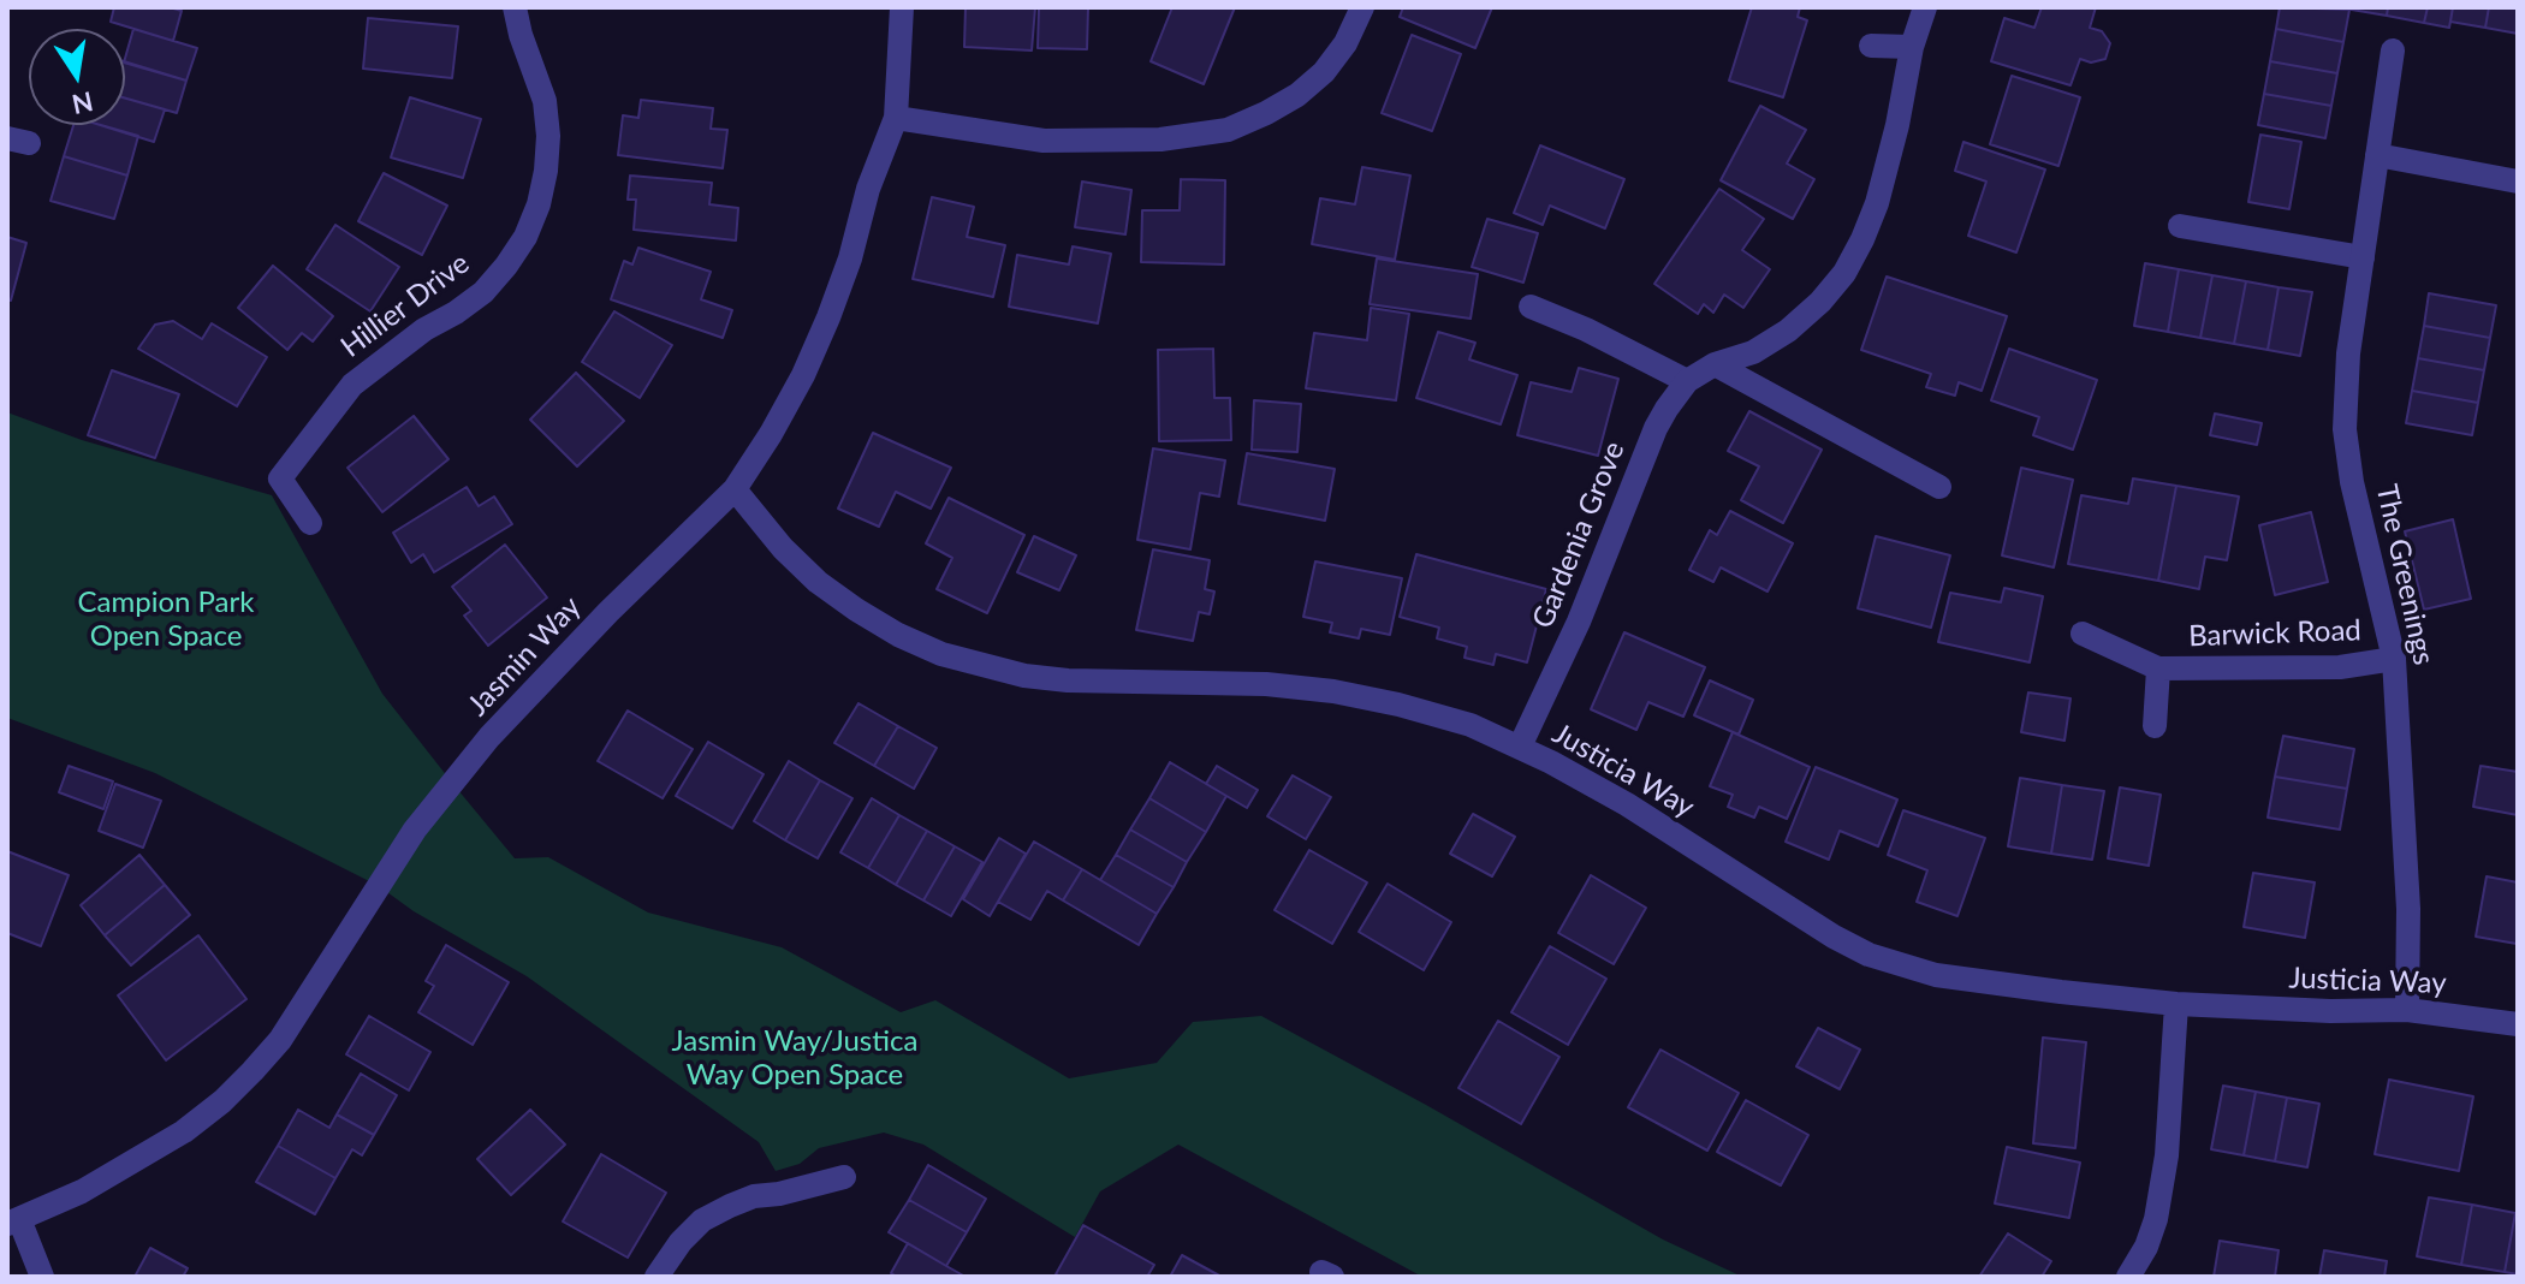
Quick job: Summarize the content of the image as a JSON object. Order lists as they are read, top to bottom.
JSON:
{
  "streets": {
    "street": [
      "Hillier Drive",
      "Gardenia Grove",
      "The Greenings",
      "Barwick Road",
      "Jasmin Way",
      "Justicia Way"
    ]
  },
  "crossings": [
    ["Gardenia Grove", "Justicia Way"],
    ["The Greenings", "Barwick Road"],
    ["The Greenings", "Justicia Way"],
    ["Jasmin Way", "Justicia Way"]
  ],
  "parks": ["Campion Park Open Space", "Jasmin Way/Justica Way Open Space"],
  "north": "bottom"
}
